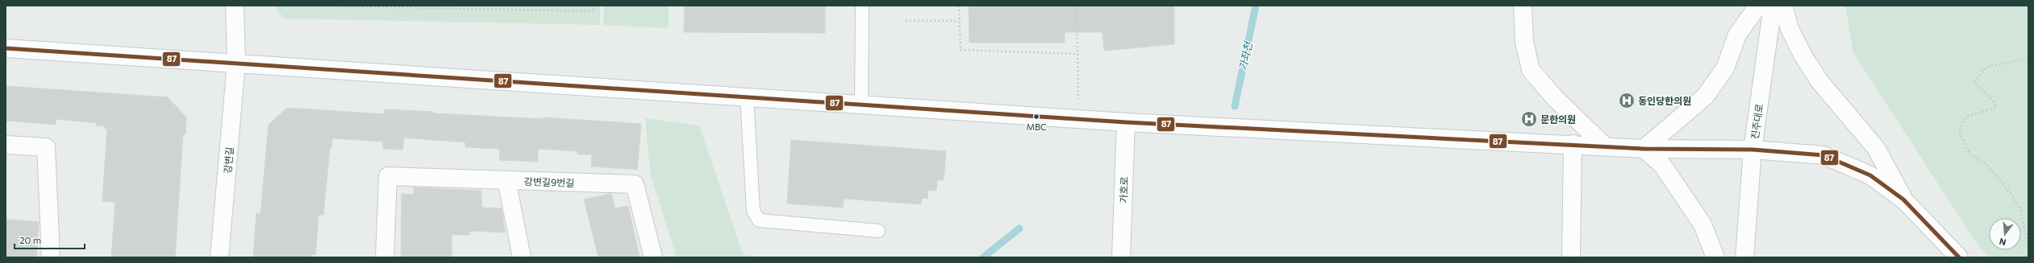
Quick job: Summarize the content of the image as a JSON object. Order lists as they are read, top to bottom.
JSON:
{
  "streets": {
    "street": [
      "진주대로",
      "강변길",
      "강변길9번길",
      "가호로"
    ]
  },
  "water": ["가좌천"],
  "places": {
    "hospital": ["동인당한의원", "문한의원"],
    "other": ["MBC"]
  },
  "lines": ["transit line 87"],
  "scale_bar": "20 m",
  "north": "bottom"
}
